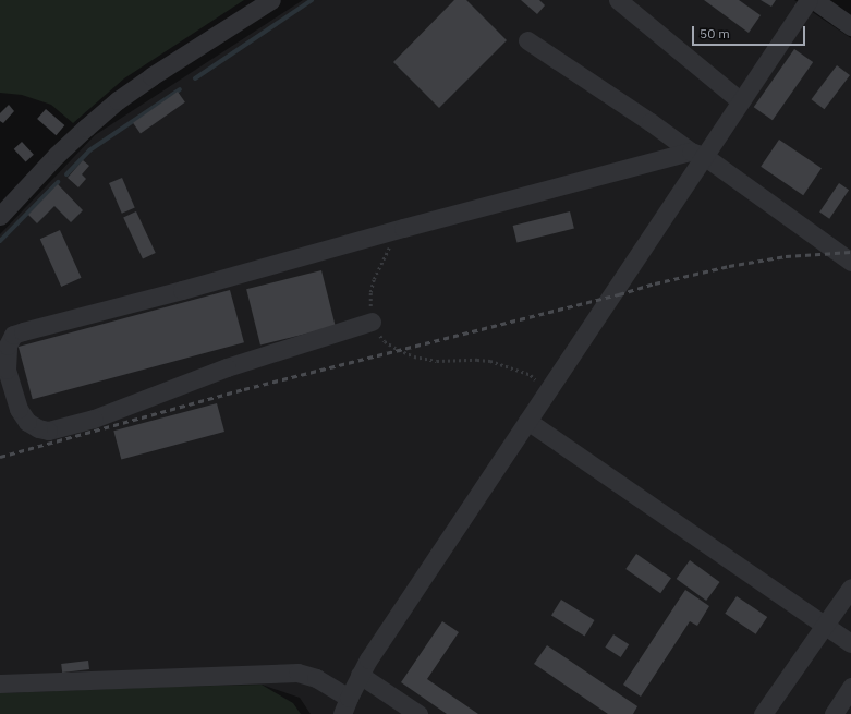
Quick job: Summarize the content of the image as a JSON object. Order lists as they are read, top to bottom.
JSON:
{
  "scale_bar": "50 m"
}
